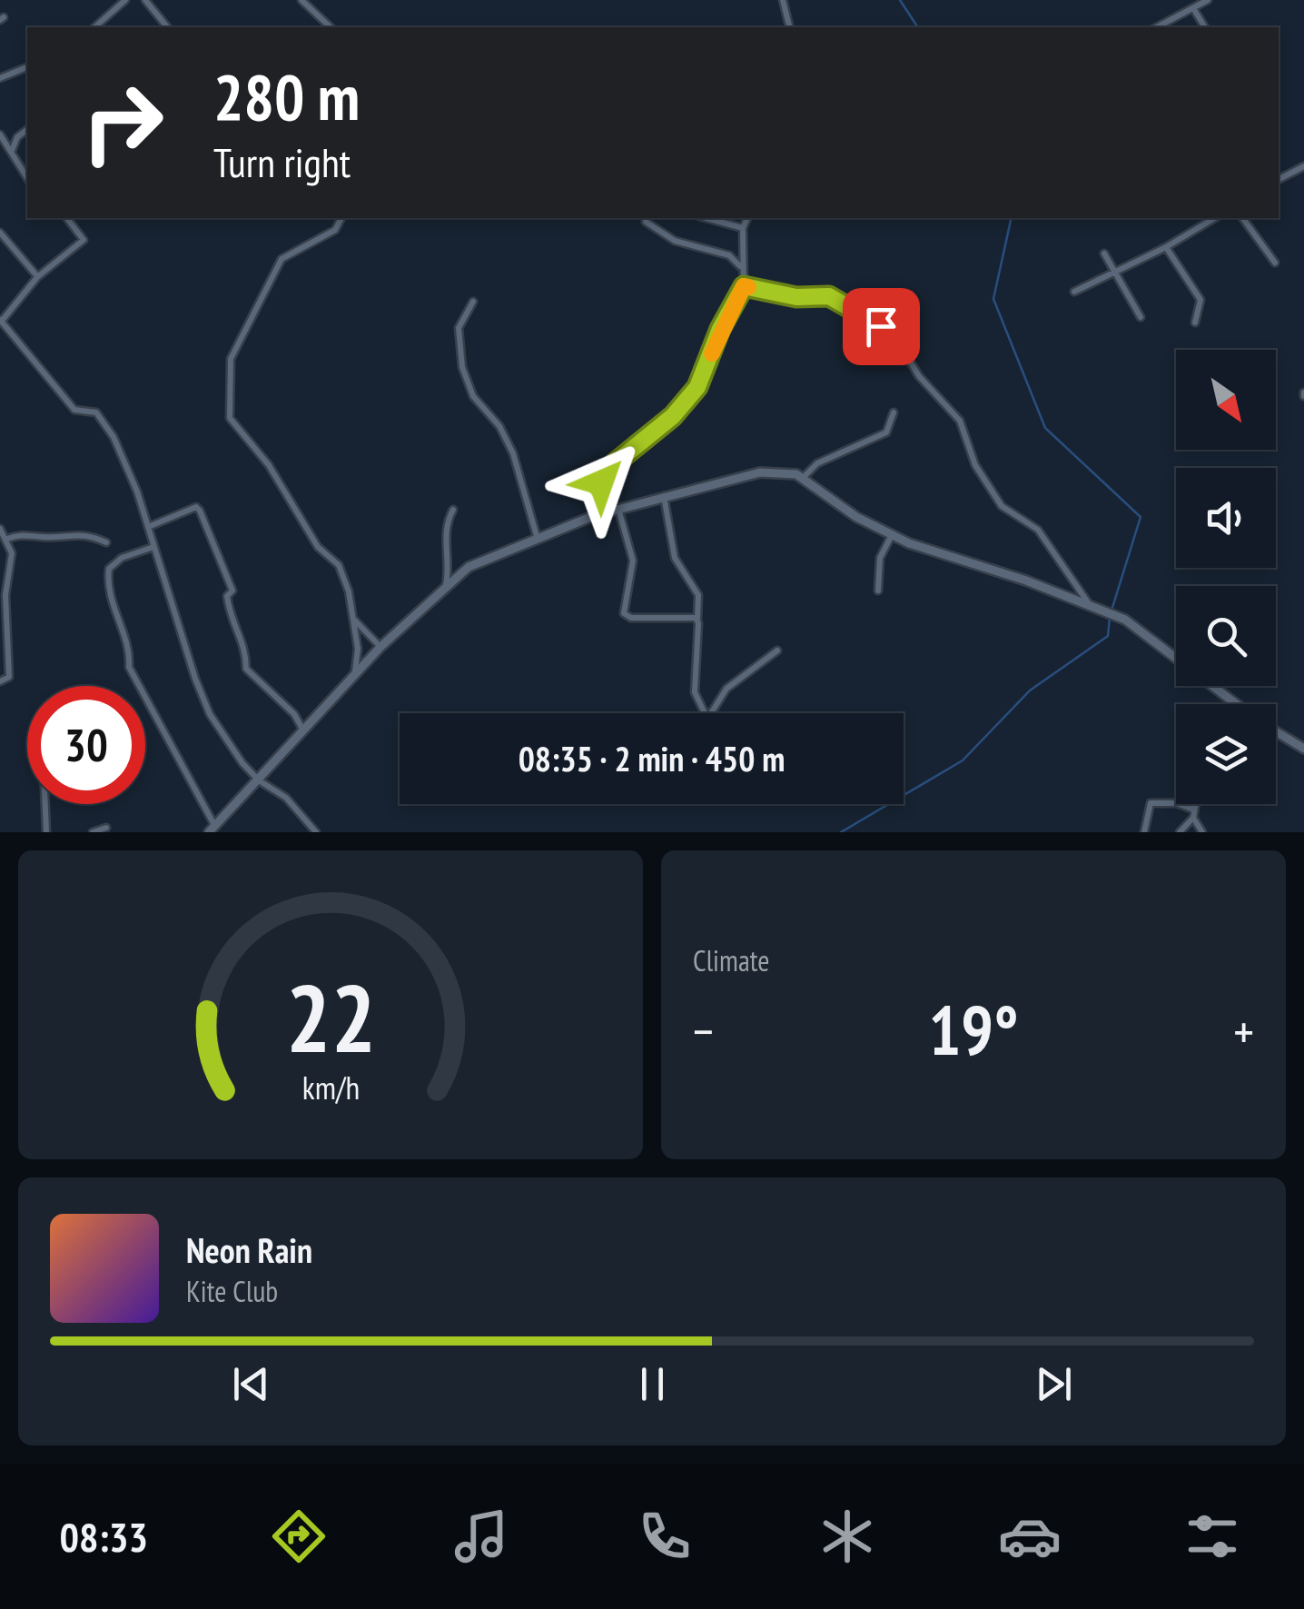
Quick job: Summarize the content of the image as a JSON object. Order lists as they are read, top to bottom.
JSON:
{
  "north": "bottom right",
  "page": {
    "turn": ["280 m", "Turn right"],
    "limit": "30",
    "trip": "08:35 · 2 min · 450 m",
    "tile": "Climate",
    "heat": ["−", "19°", "+"],
    "song": ["Neon Rain", "Kite Club"],
    "tabs": "08:33",
    "gauge": ["22", "km/h"]
  }
}
